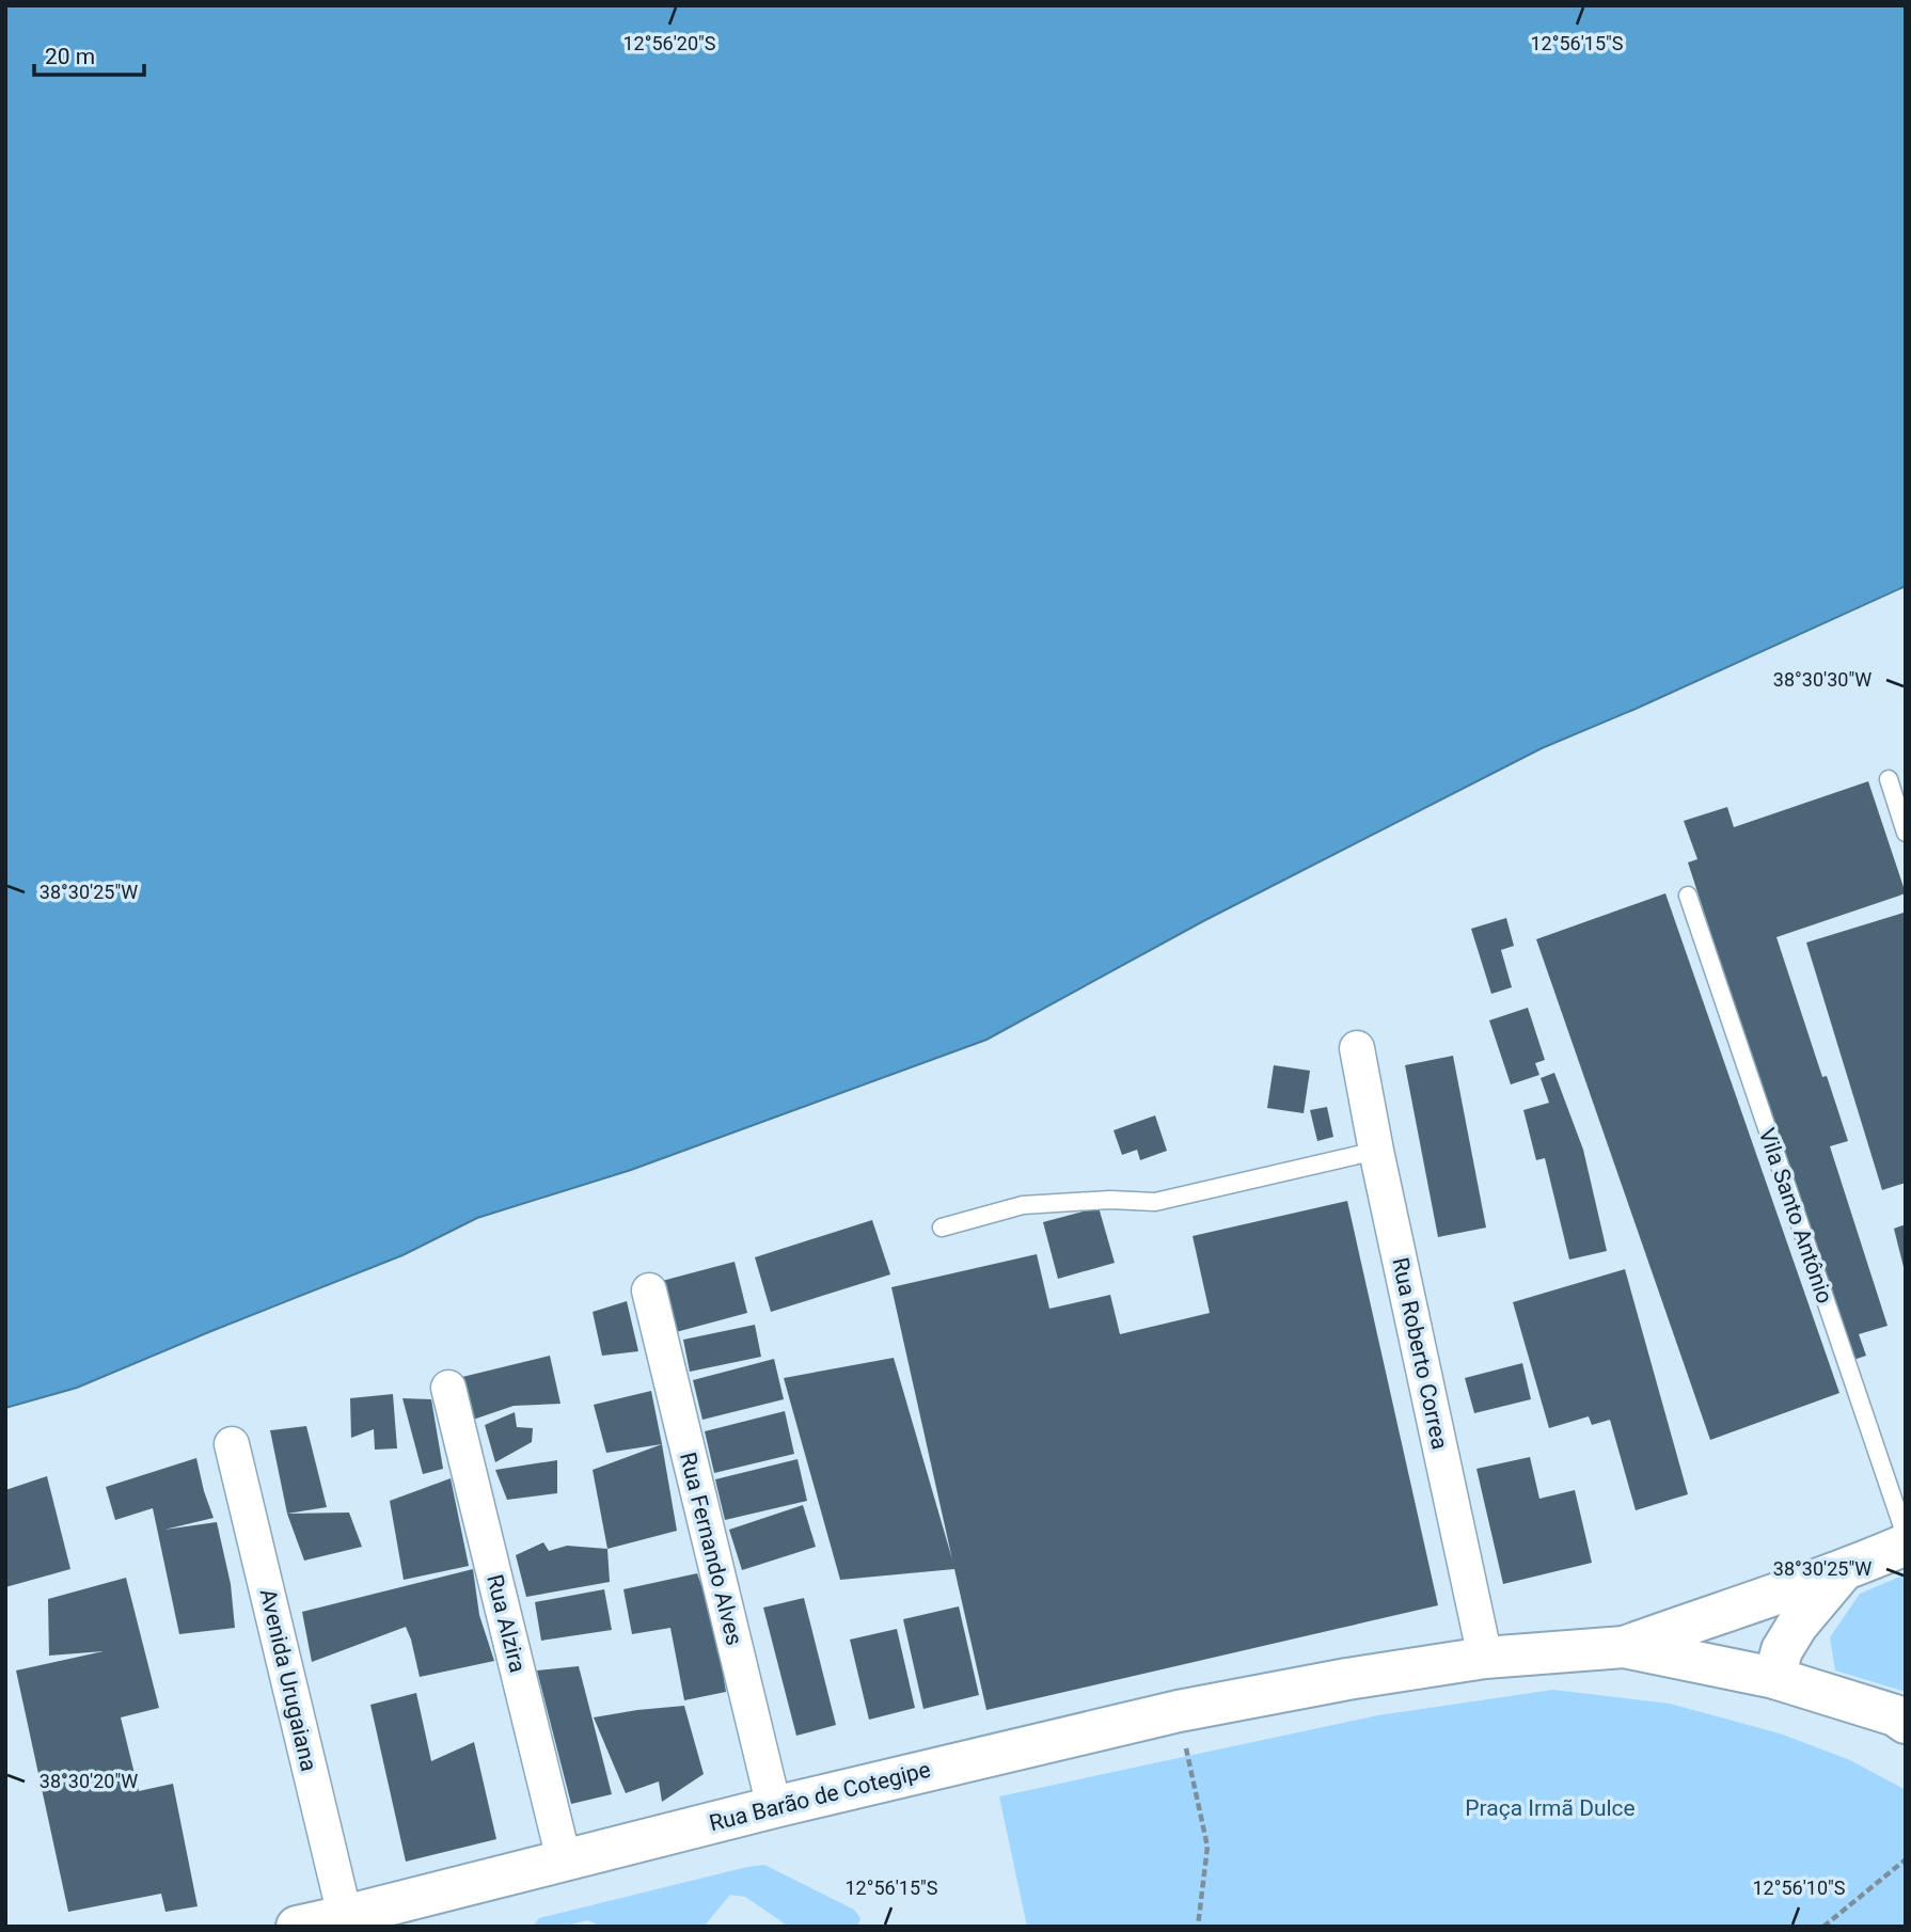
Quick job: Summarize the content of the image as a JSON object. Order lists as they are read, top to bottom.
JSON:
{
  "streets": {
    "main road": ["Rua Barão de Cotegipe"],
    "street": [
      "Rua Roberto Correa",
      "Rua Fernando Alves",
      "Rua Alzira",
      "Avenida Urugaiana"
    ],
    "lane": ["Vila Santo Antônio"]
  },
  "crossings": [
    ["Rua Roberto Correa", "Rua Barão de Cotegipe"],
    ["Rua Fernando Alves", "Rua Barão de Cotegipe"],
    ["Rua Alzira", "Rua Barão de Cotegipe"],
    ["Avenida Urugaiana", "Rua Barão de Cotegipe"]
  ],
  "parks": ["Praça Irmã Dulce"],
  "scale_bar": "20 m",
  "coordinates": [
    "12°56'20\"S",
    "12°56'15\"S",
    "38°30'30\"W",
    "38°30'25\"W",
    "38°30'20\"W",
    "12°56'10\"S"
  ]
}
